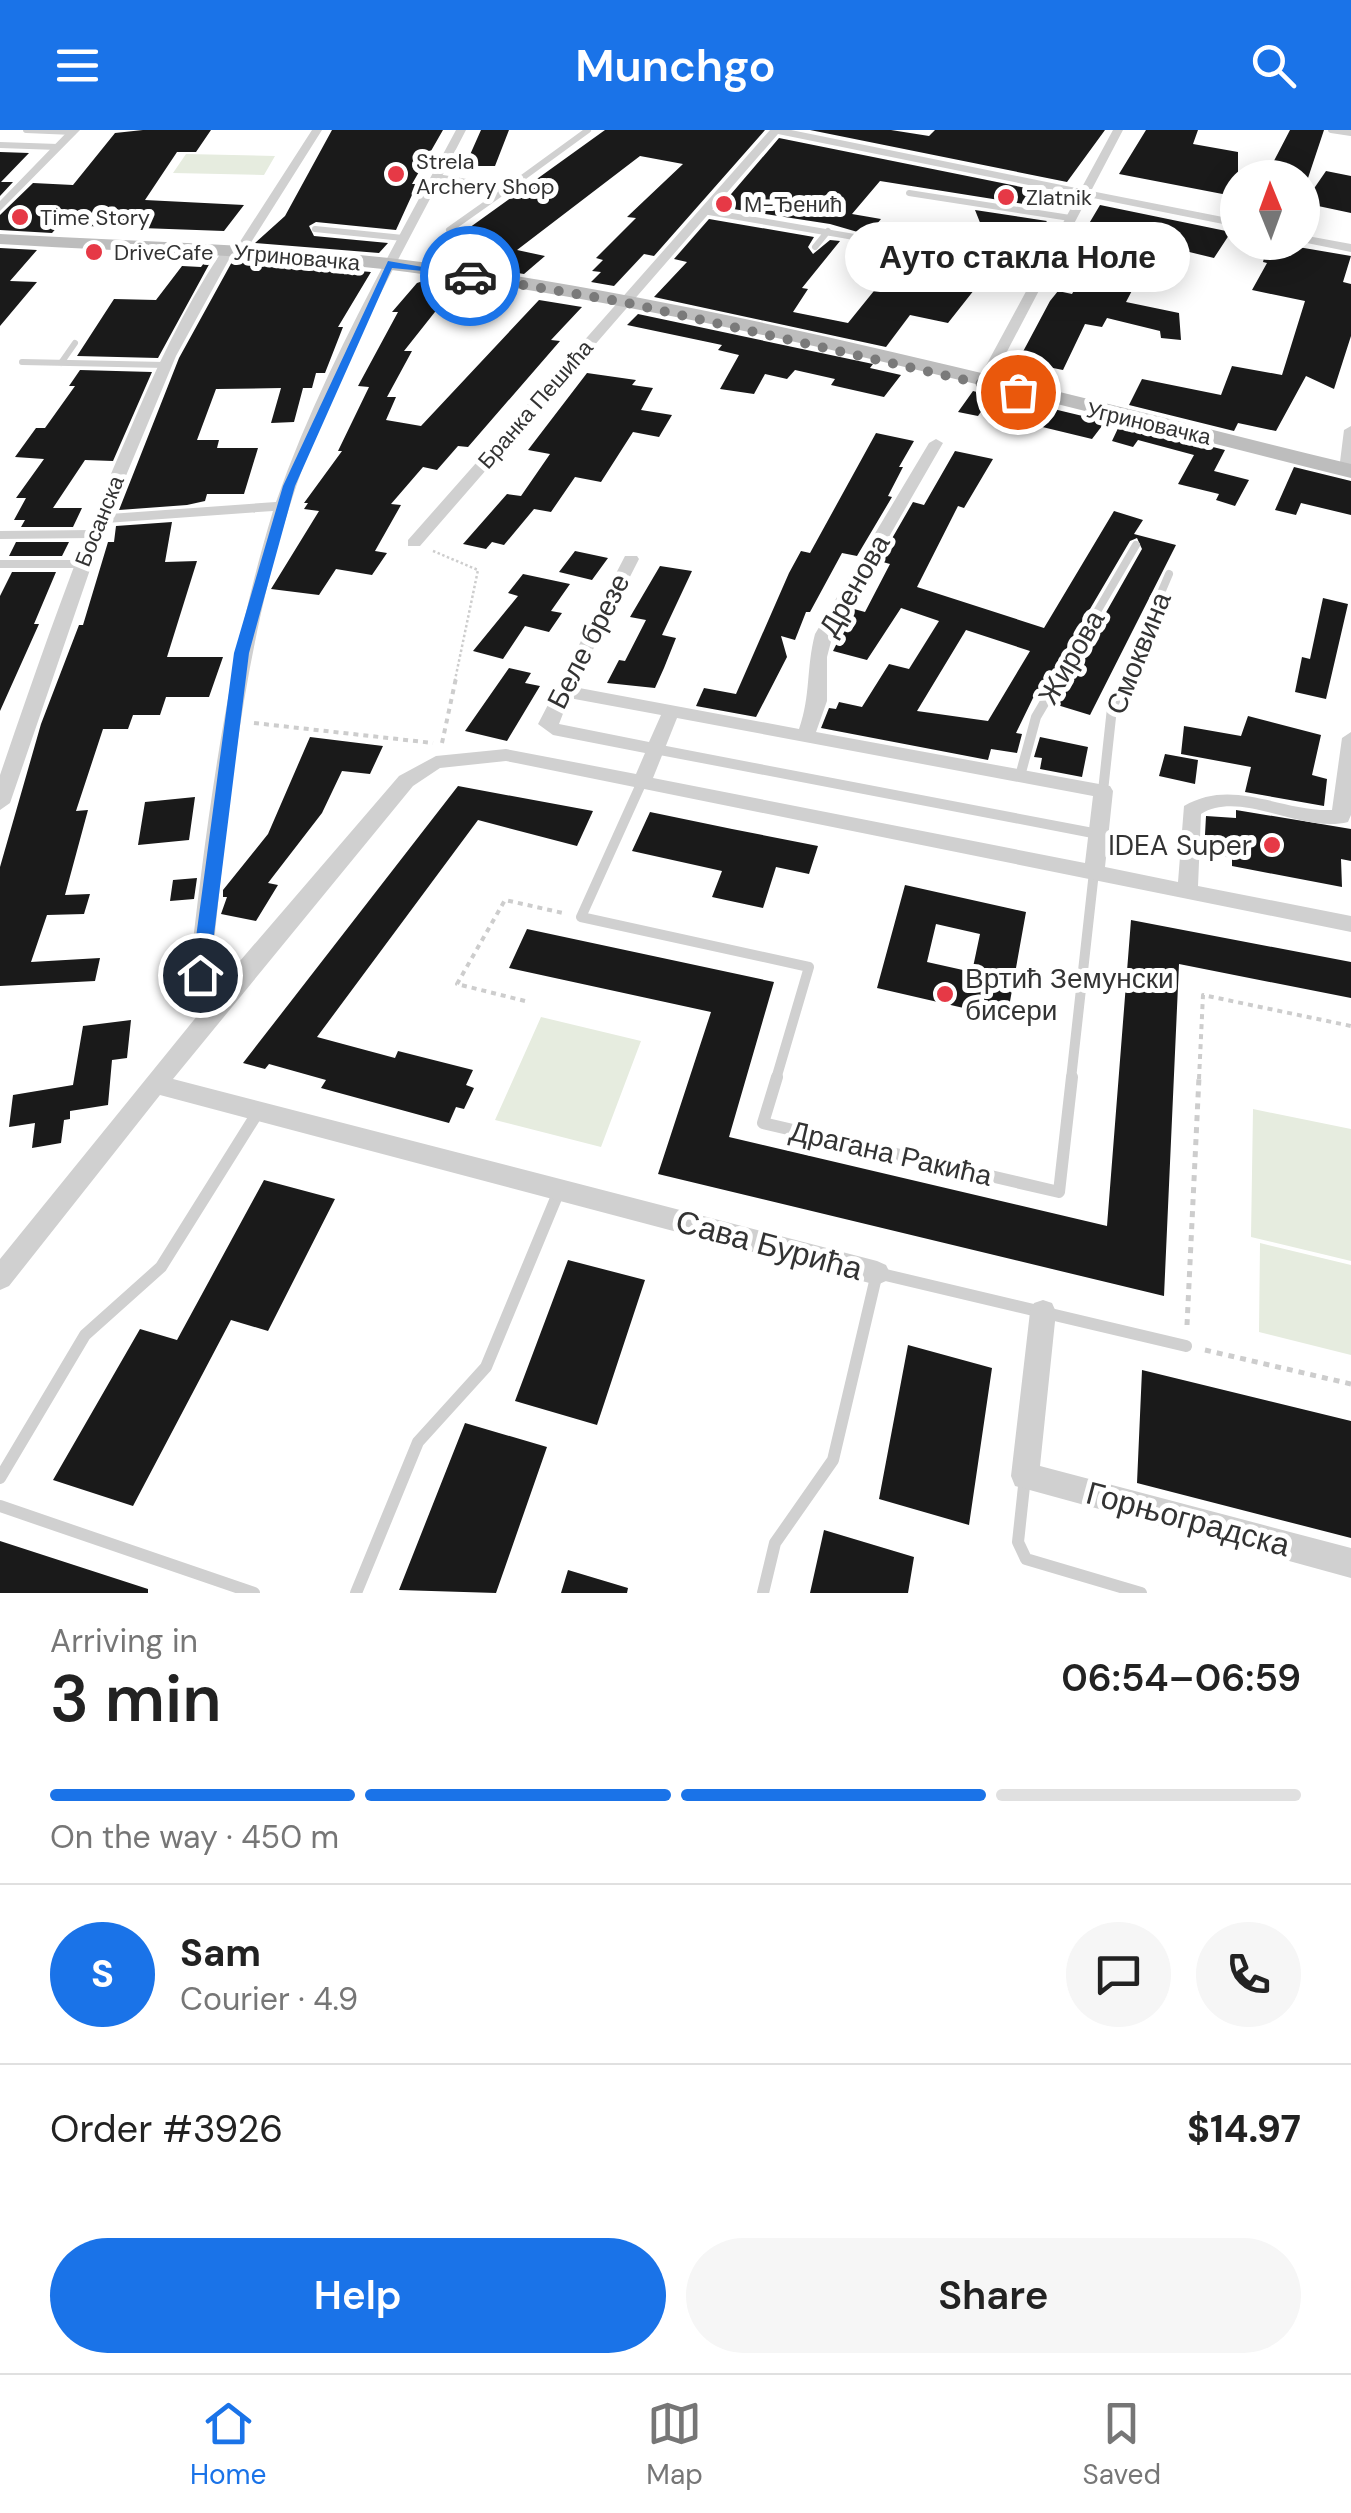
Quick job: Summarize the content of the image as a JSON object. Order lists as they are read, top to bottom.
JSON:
{
  "streets": {
    "main road": ["Угриновачка"],
    "street": [
      "Бранка Пешића",
      "Босанска",
      "Дренова",
      "Беле брезе",
      "Сава Бурића",
      "Горњоградска"
    ],
    "lane": ["Смоквина", "Жирова", "Драгана Ракића"]
  },
  "crossings": [
    ["Угриновачка", "Бранка Пешића"],
    ["Угриновачка", "Босанска"]
  ],
  "places": [
    "Strela Archery Shop",
    "Zlatnik",
    "М-Ђенић",
    "Time Story",
    "DriveCafe",
    "Ауто стакла Ноле",
    "IDEA Super",
    "Вртић Земунски бисери"
  ],
  "north": "top",
  "page": {
    "header": "Munchgo",
    "bubble": "Ауто стакла Ноле",
    "heading": ["3 min", "Arriving in", "06:54–06:59"],
    "panel": [
      "Sam",
      "Courier · 4.9",
      "Order #3926",
      "$14.97"
    ],
    "bar": "On the way · 450 m",
    "round": "S",
    "buttons": ["Help", "Share"],
    "tabs": ["Home", "Map", "Saved"]
  }
}
